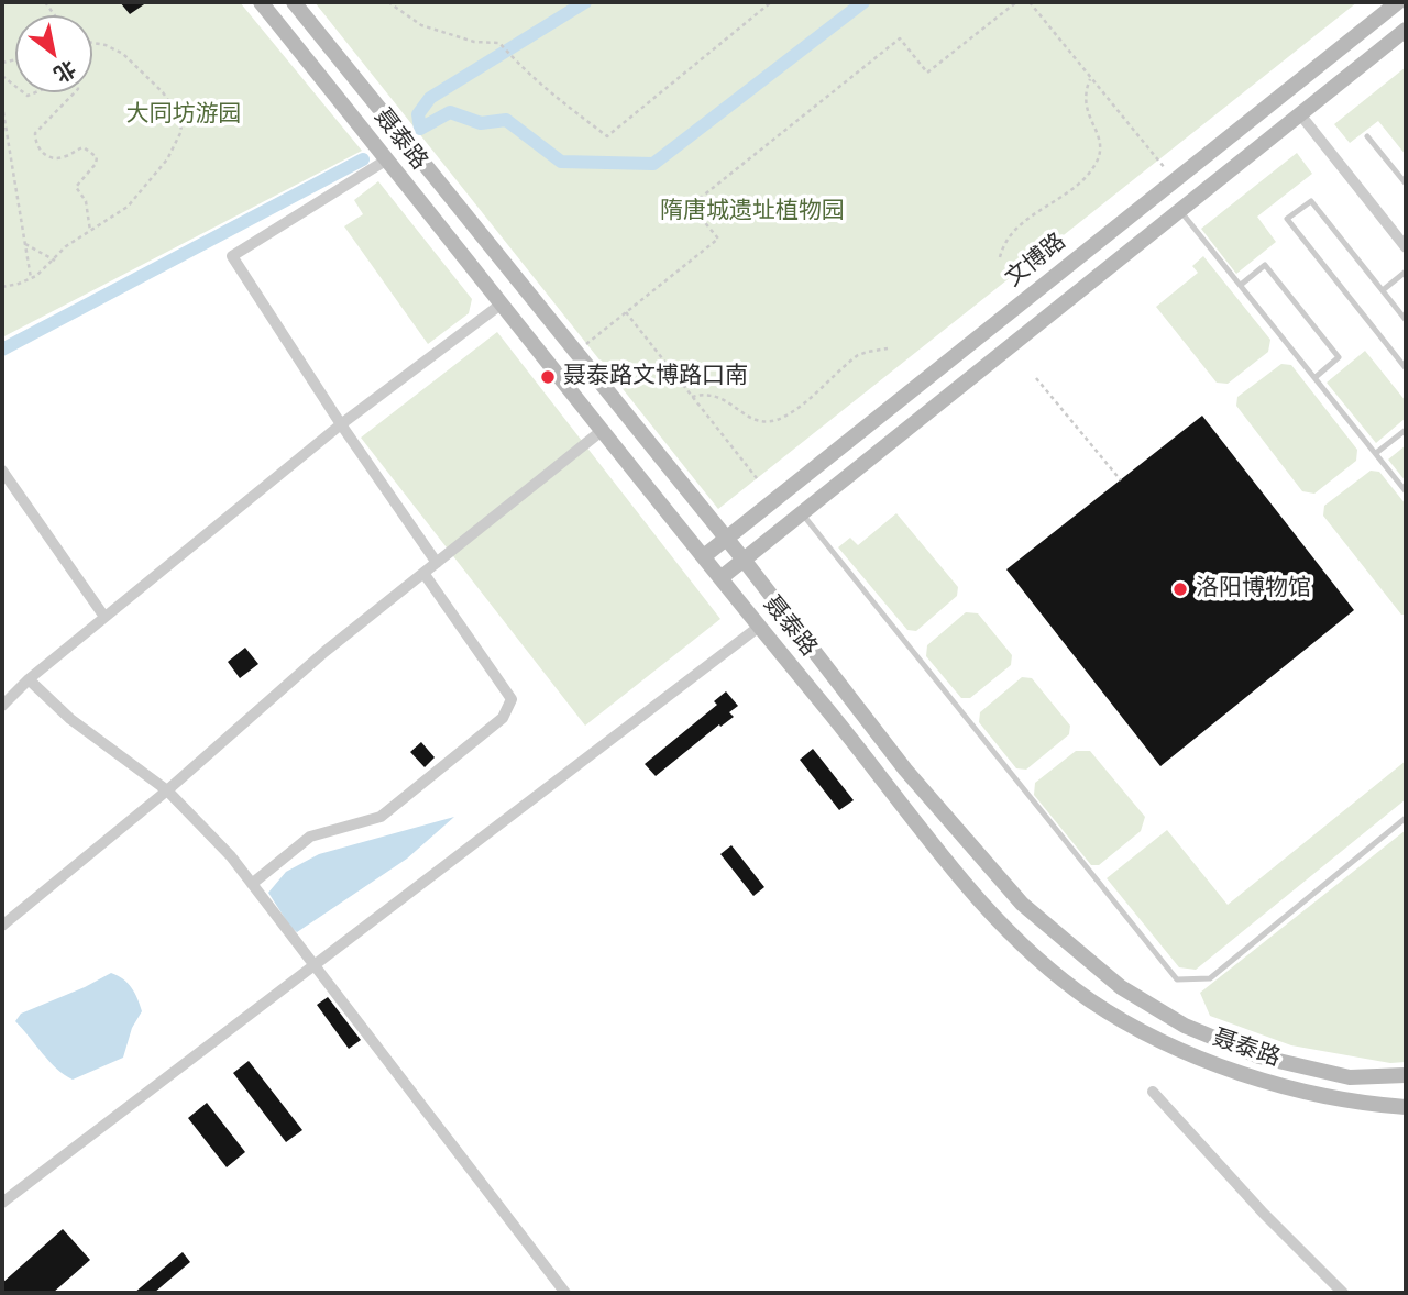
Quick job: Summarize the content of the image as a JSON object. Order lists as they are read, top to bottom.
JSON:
{
  "streets": {
    "main road": ["聂泰路", "文博路"]
  },
  "crossings": [
    ["聂泰路", "文博路"]
  ],
  "parks": ["大同坊游园", "隋唐城遗址植物园"],
  "places": ["聂泰路文博路口南", "洛阳博物馆"],
  "north": "bottom right"
}
